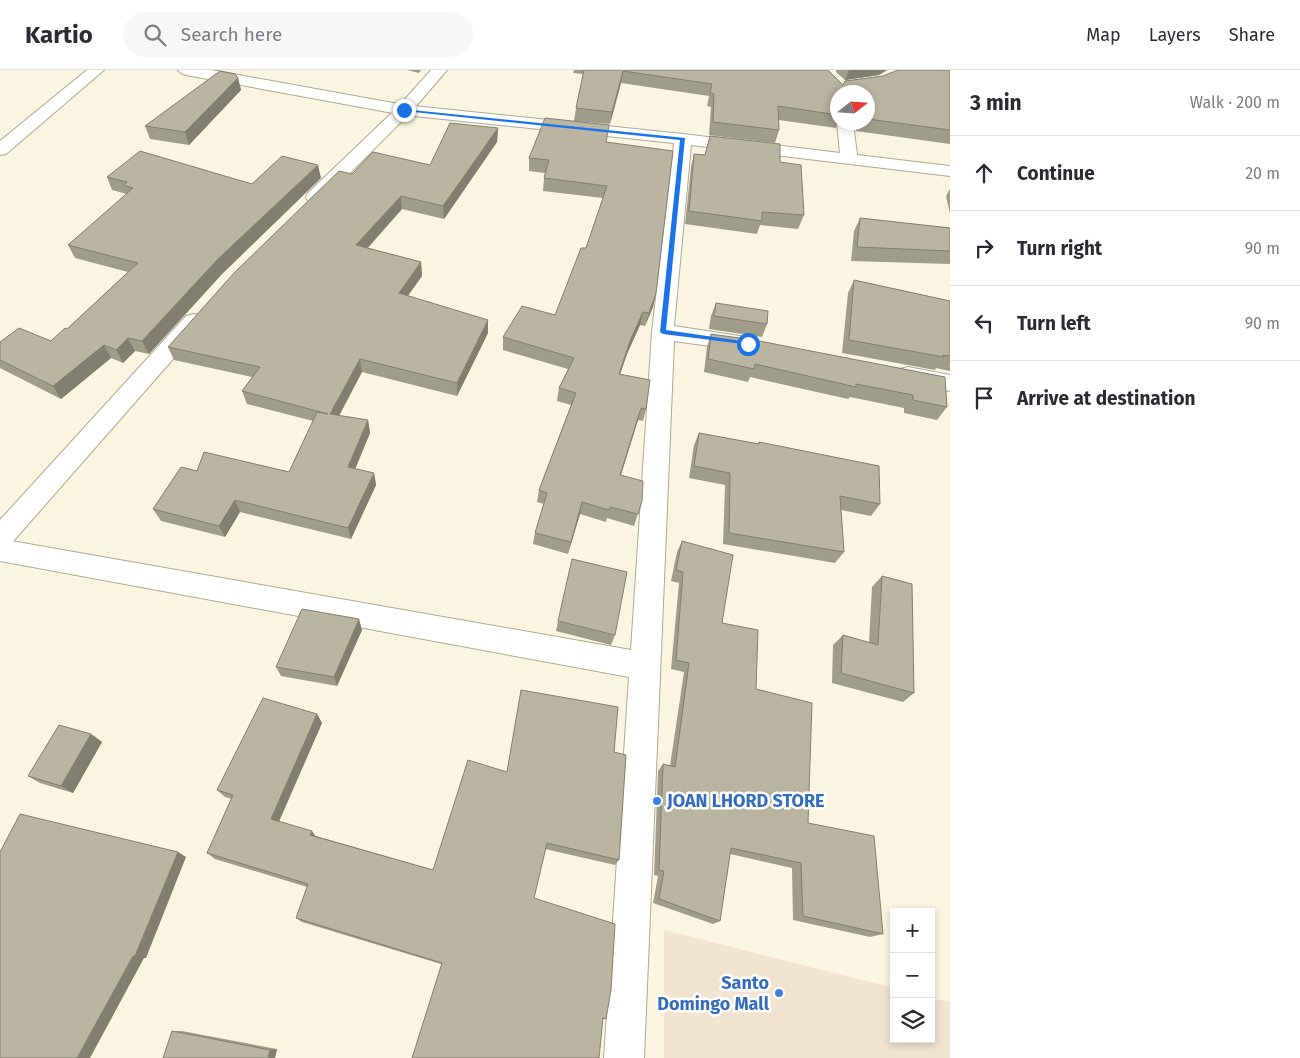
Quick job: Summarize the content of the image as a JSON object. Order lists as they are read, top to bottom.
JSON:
{
  "places": ["JOAN LHORD STORE", "Santo Domingo Mall"],
  "north": "right",
  "page": {
    "header": "Kartio",
    "search": "Search here",
    "nav": ["Map", "Layers", "Share"],
    "heading": ["3 min", "Walk · 200 m"],
    "list": [
      ["Continue", "20 m"],
      ["Turn right", "90 m"],
      ["Turn left", "90 m"],
      "Arrive at destination"
    ],
    "map_buttons": ["+", "−"]
  }
}
